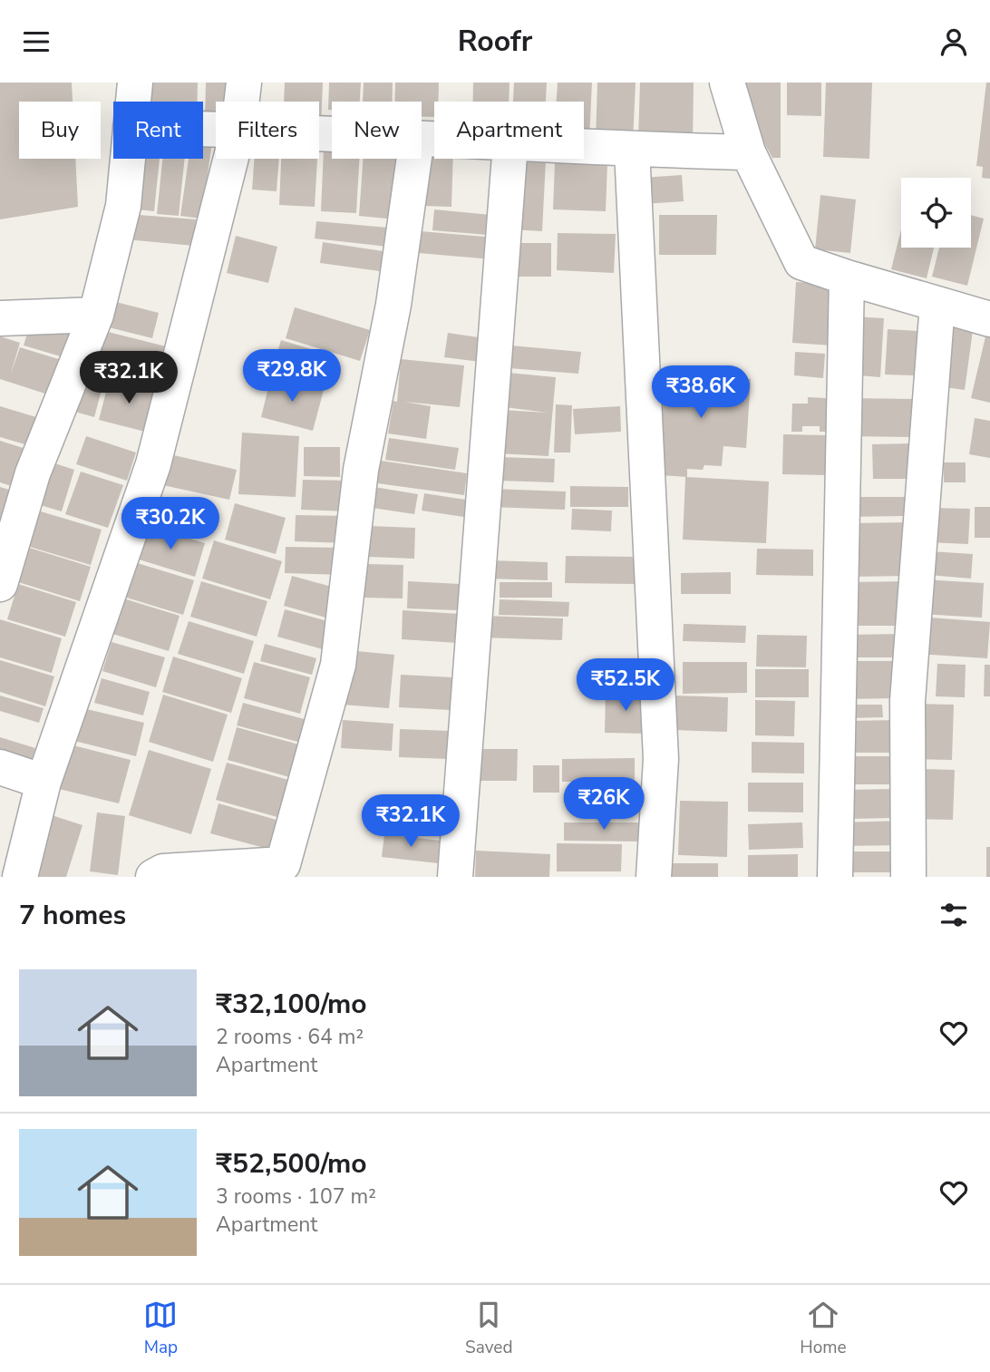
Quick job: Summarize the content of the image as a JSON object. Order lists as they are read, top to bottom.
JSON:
{
  "page": {
    "header": "Roofr",
    "chip": [
      "Buy",
      "Rent",
      "Filters",
      "New",
      "Apartment"
    ],
    "price": [
      "₹29.8K",
      "₹32.1K",
      "₹38.6K",
      "₹30.2K",
      "₹52.5K",
      "₹26K",
      "₹32.1K"
    ],
    "heading": "7 homes",
    "list": [
      {
        "name": "₹32,100/mo",
        "note": "2 rooms · 64 m² · Apartment"
      },
      {
        "name": "₹52,500/mo",
        "note": "3 rooms · 107 m² · Apartment"
      }
    ],
    "tabs": ["Map", "Saved", "Home"]
  }
}
